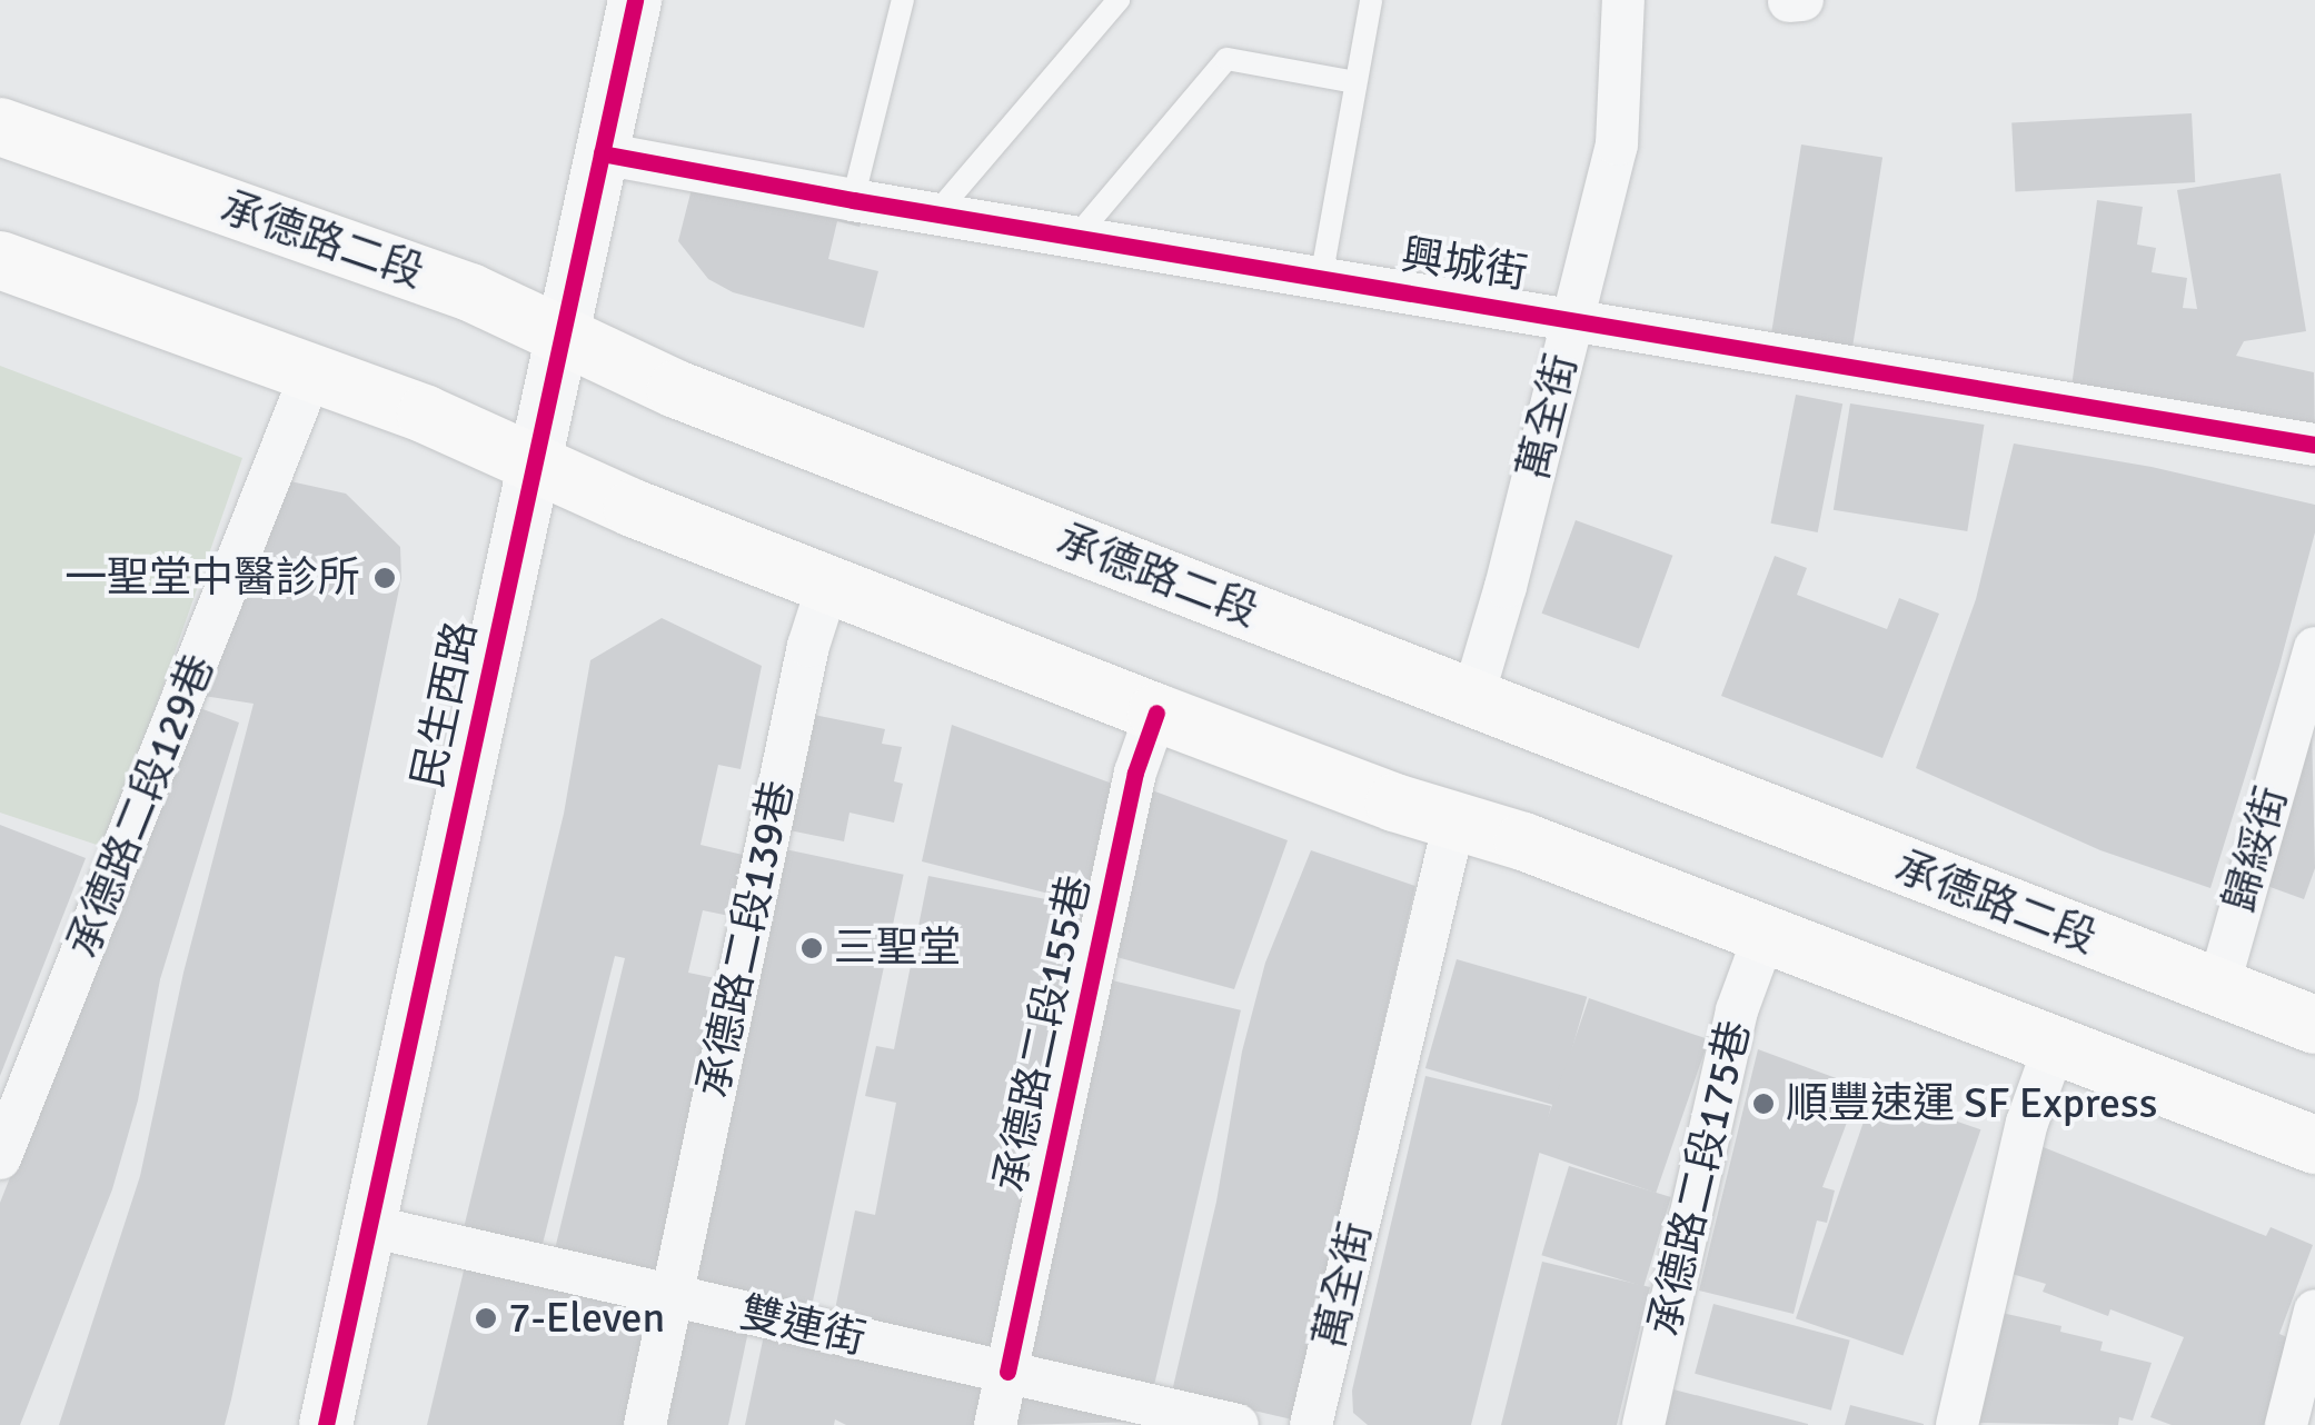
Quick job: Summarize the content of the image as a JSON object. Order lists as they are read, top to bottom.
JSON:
{
  "streets": {
    "main road": ["承德路二段"],
    "street": [
      "興城街",
      "萬全街",
      "民生西路",
      "承德路二段129巷",
      "歸綏街",
      "承德路二段139巷",
      "承德路二段155巷",
      "承德路二段175巷",
      "雙連街"
    ]
  },
  "crossings": [
    ["承德路二段", "萬全街"],
    ["承德路二段", "民生西路"],
    ["承德路二段", "歸綏街"],
    ["興城街", "萬全街"],
    ["興城街", "民生西路"],
    ["民生西路", "雙連街"],
    ["承德路二段139巷", "雙連街"],
    ["承德路二段155巷", "雙連街"]
  ],
  "places": [
    "一聖堂中醫診所",
    "三聖堂",
    "順豐速運 SF Express",
    "7-Eleven"
  ]
}
